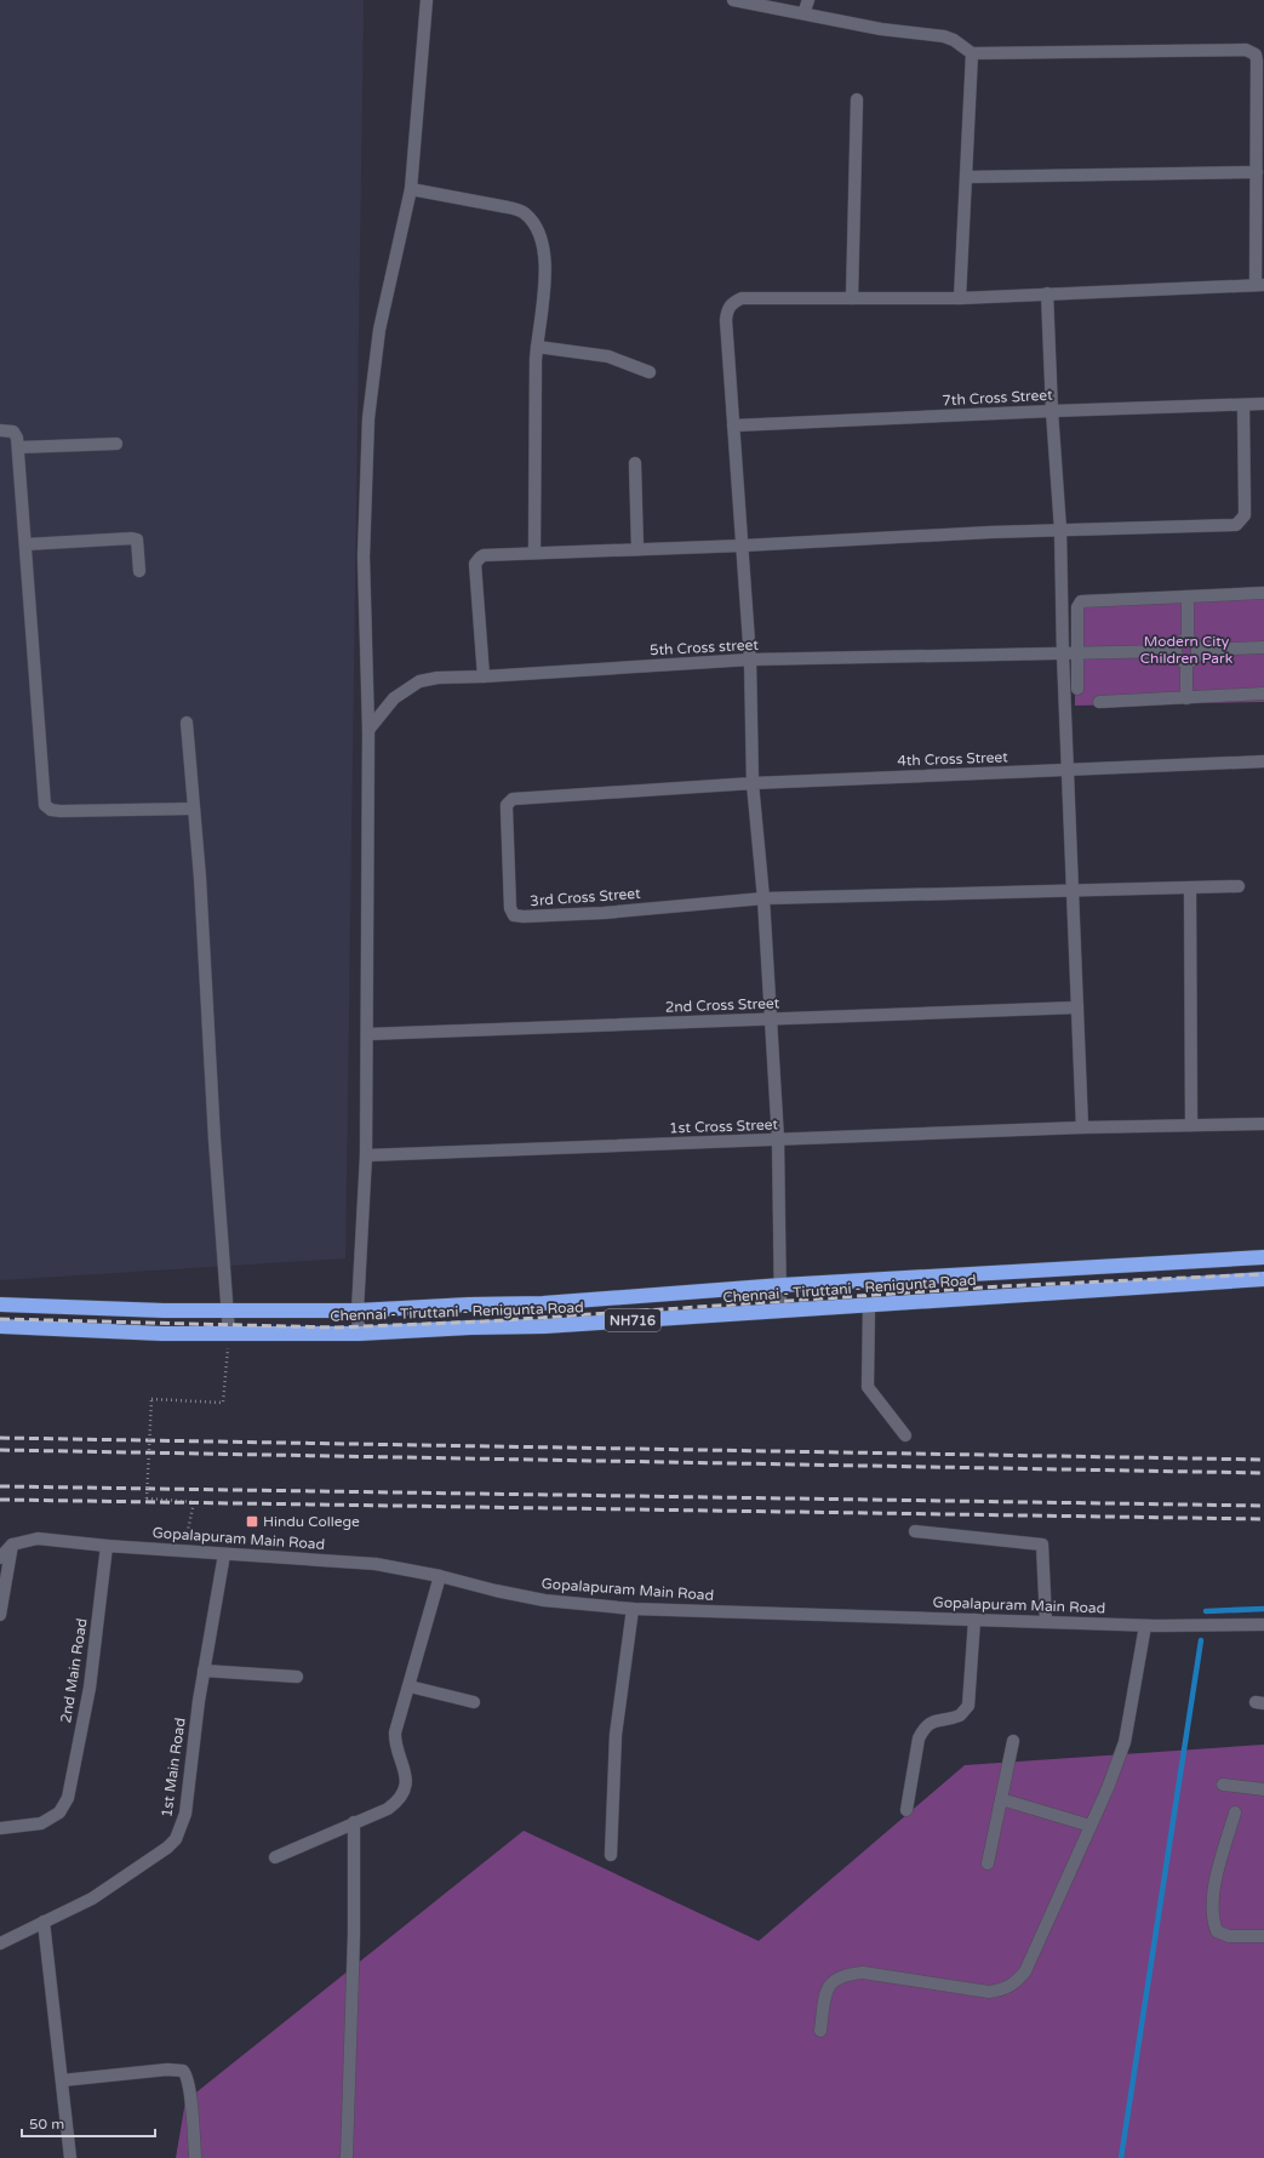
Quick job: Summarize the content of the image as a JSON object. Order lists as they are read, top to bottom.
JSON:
{
  "streets": {
    "highway": ["Chennai - Tiruttani - Renigunta Road", "NH716"],
    "street": [
      "7th Cross Street",
      "5th Cross street",
      "4th Cross Street",
      "3rd Cross Street",
      "2nd Cross Street",
      "1st Cross Street",
      "Gopalapuram Main Road",
      "2nd Main Road",
      "1st Main Road"
    ]
  },
  "crossings": [
    ["4th Cross Street", "3rd Cross Street"],
    ["Gopalapuram Main Road", "2nd Main Road"],
    ["Gopalapuram Main Road", "1st Main Road"]
  ],
  "parks": ["Modern City Children Park"],
  "places": {
    "transit": ["Hindu College"]
  },
  "scale_bar": "50 m"
}
